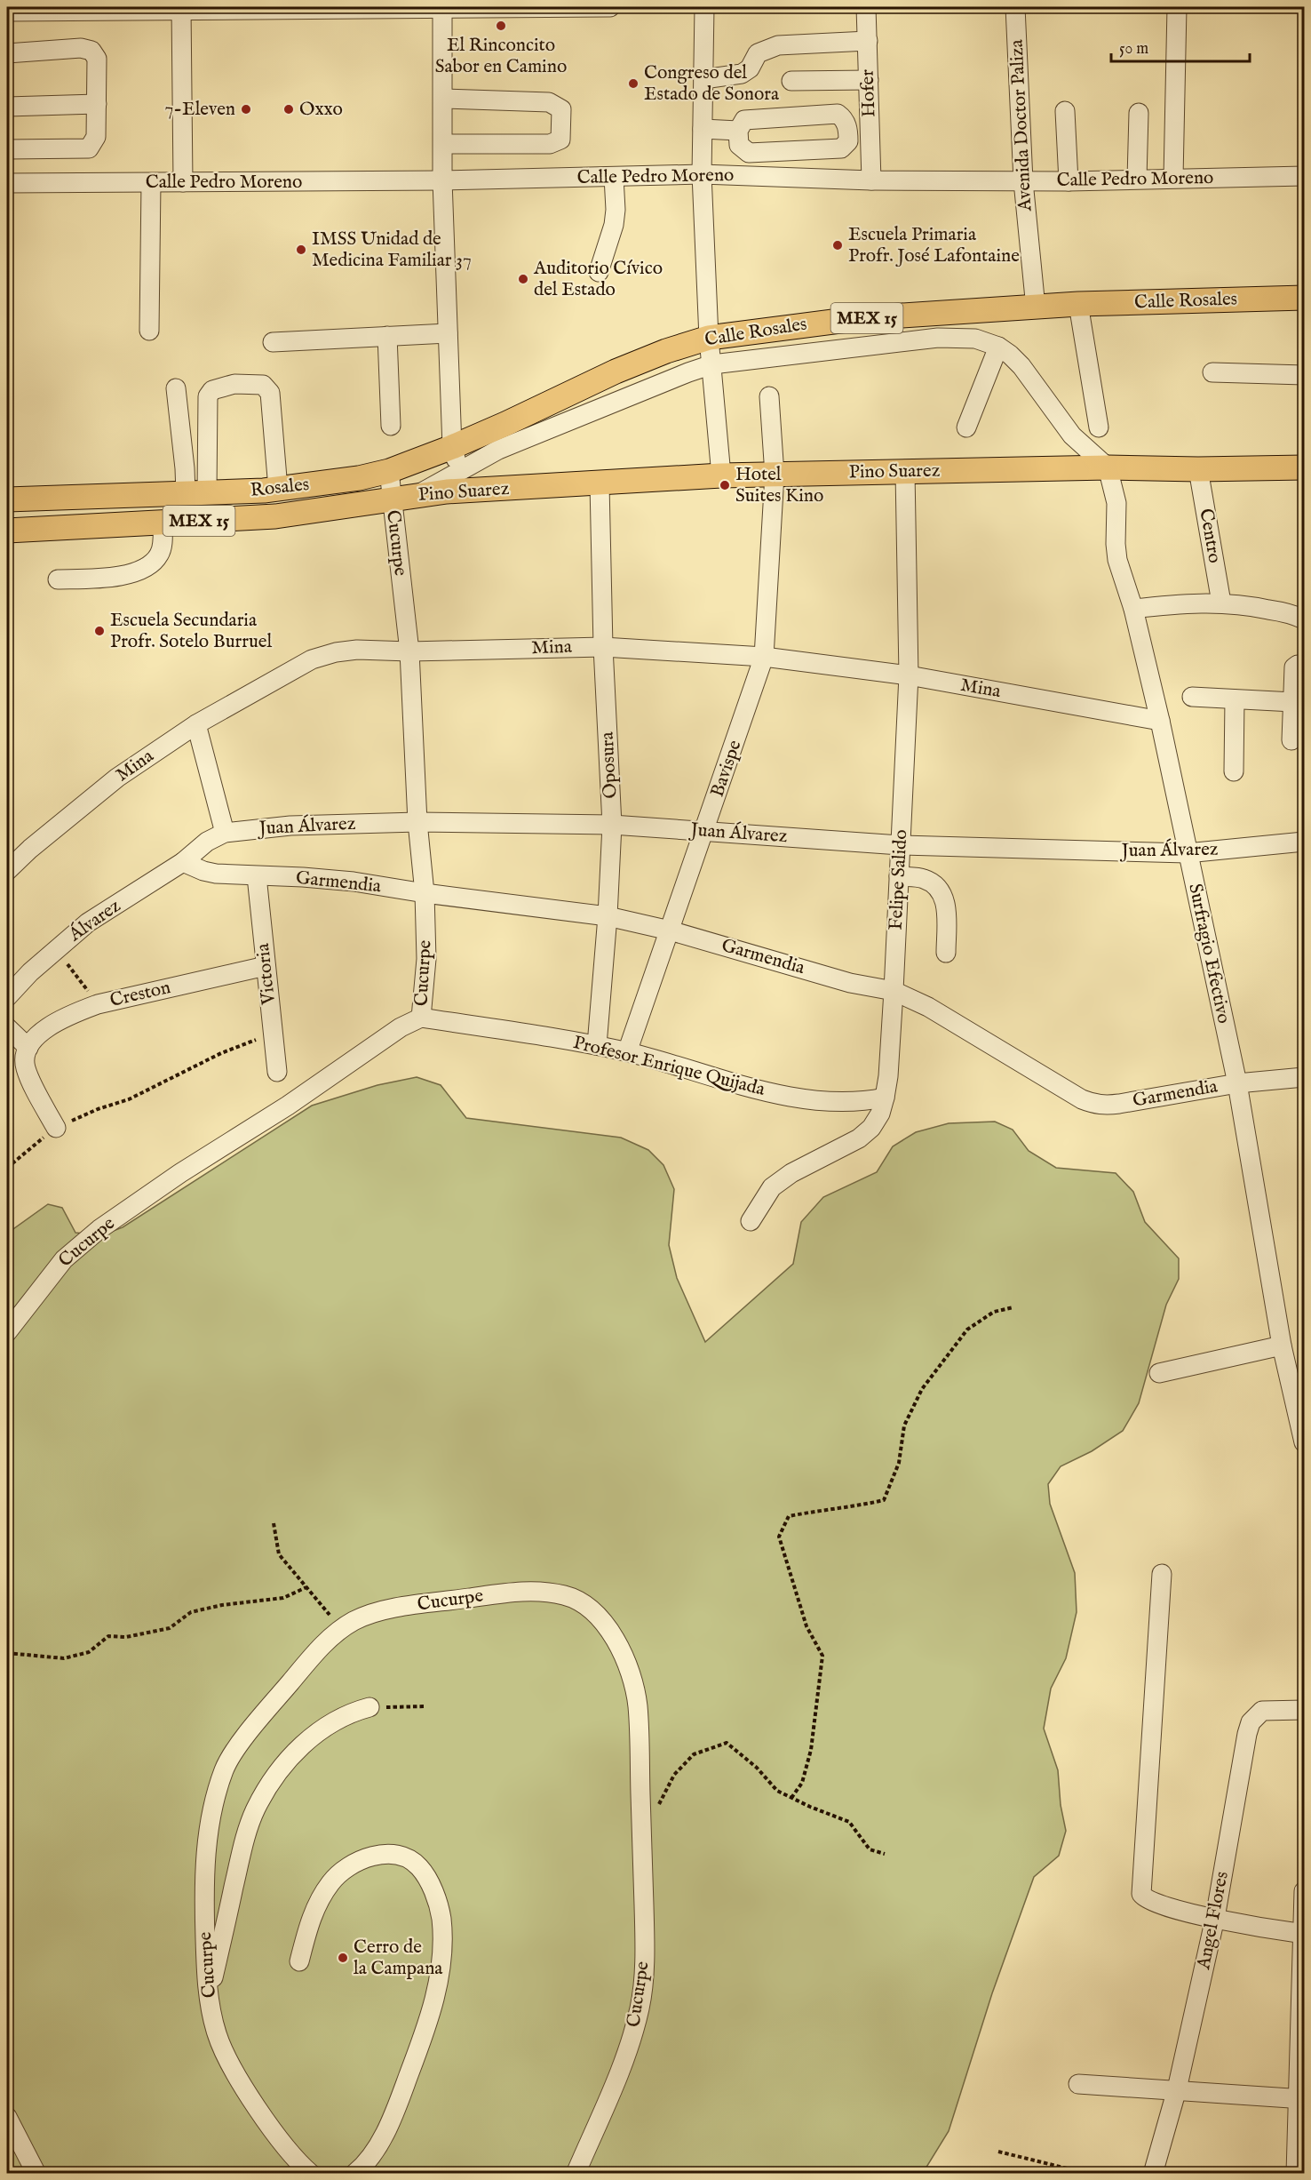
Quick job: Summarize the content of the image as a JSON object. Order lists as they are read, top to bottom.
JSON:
{
  "streets": {
    "main road": [
      "Calle Rosales",
      "MEX 15",
      "Pino Suarez",
      "Rosales"
    ],
    "street": [
      "Hofer",
      "Avenida Doctor Paliza",
      "Calle Pedro Moreno",
      "Centro",
      "Cucurpe",
      "Mina",
      "Oposura",
      "Bavispe",
      "Juan Álvarez",
      "Felipe Salido",
      "Garmendia",
      "Álvarez",
      "Surfragio Efectivo",
      "Victoria",
      "Creston",
      "Profesor Enrique Quijada",
      "Angel Flores"
    ]
  },
  "crossings": [
    ["Hofer", "Calle Pedro Moreno"],
    ["Avenida Doctor Paliza", "Calle Pedro Moreno"],
    ["Avenida Doctor Paliza", "Calle Rosales"],
    ["Calle Rosales", "Pino Suarez"],
    ["Calle Rosales", "Rosales"],
    ["Calle Rosales", "Surfragio Efectivo"],
    ["Pino Suarez", "Rosales"],
    ["Pino Suarez", "Centro"],
    ["Pino Suarez", "Cucurpe"],
    ["Pino Suarez", "Oposura"],
    ["Pino Suarez", "Bavispe"],
    ["Pino Suarez", "Felipe Salido"],
    ["Pino Suarez", "Surfragio Efectivo"],
    ["Rosales", "Cucurpe"],
    ["Cucurpe", "Mina"],
    ["Cucurpe", "Juan Álvarez"],
    ["Cucurpe", "Garmendia"],
    ["Cucurpe", "Profesor Enrique Quijada"],
    ["Mina", "Oposura"],
    ["Mina", "Bavispe"],
    ["Mina", "Felipe Salido"],
    ["Mina", "Surfragio Efectivo"],
    ["Oposura", "Juan Álvarez"],
    ["Oposura", "Garmendia"],
    ["Oposura", "Profesor Enrique Quijada"],
    ["Bavispe", "Juan Álvarez"],
    ["Bavispe", "Garmendia"],
    ["Bavispe", "Profesor Enrique Quijada"],
    ["Juan Álvarez", "Felipe Salido"],
    ["Juan Álvarez", "Garmendia"],
    ["Juan Álvarez", "Álvarez"],
    ["Juan Álvarez", "Surfragio Efectivo"],
    ["Felipe Salido", "Garmendia"],
    ["Felipe Salido", "Profesor Enrique Quijada"],
    ["Garmendia", "Álvarez"],
    ["Garmendia", "Surfragio Efectivo"],
    ["Garmendia", "Victoria"],
    ["Victoria", "Creston"]
  ],
  "places": [
    "El Rinconcito Sabor en Camino",
    "Congreso del Estado de Sonora",
    "7-Eleven",
    "Oxxo",
    "Escuela Primaria Profr. José Lafontaine",
    "IMSS Unidad de Medicina Familiar 37",
    "Auditorio Cívico del Estado",
    "Hotel Suites Kino",
    "Escuela Secundaria Profr. Sotelo Burruel",
    "Cerro de la Campana"
  ],
  "scale_bar": "50 m"
}
